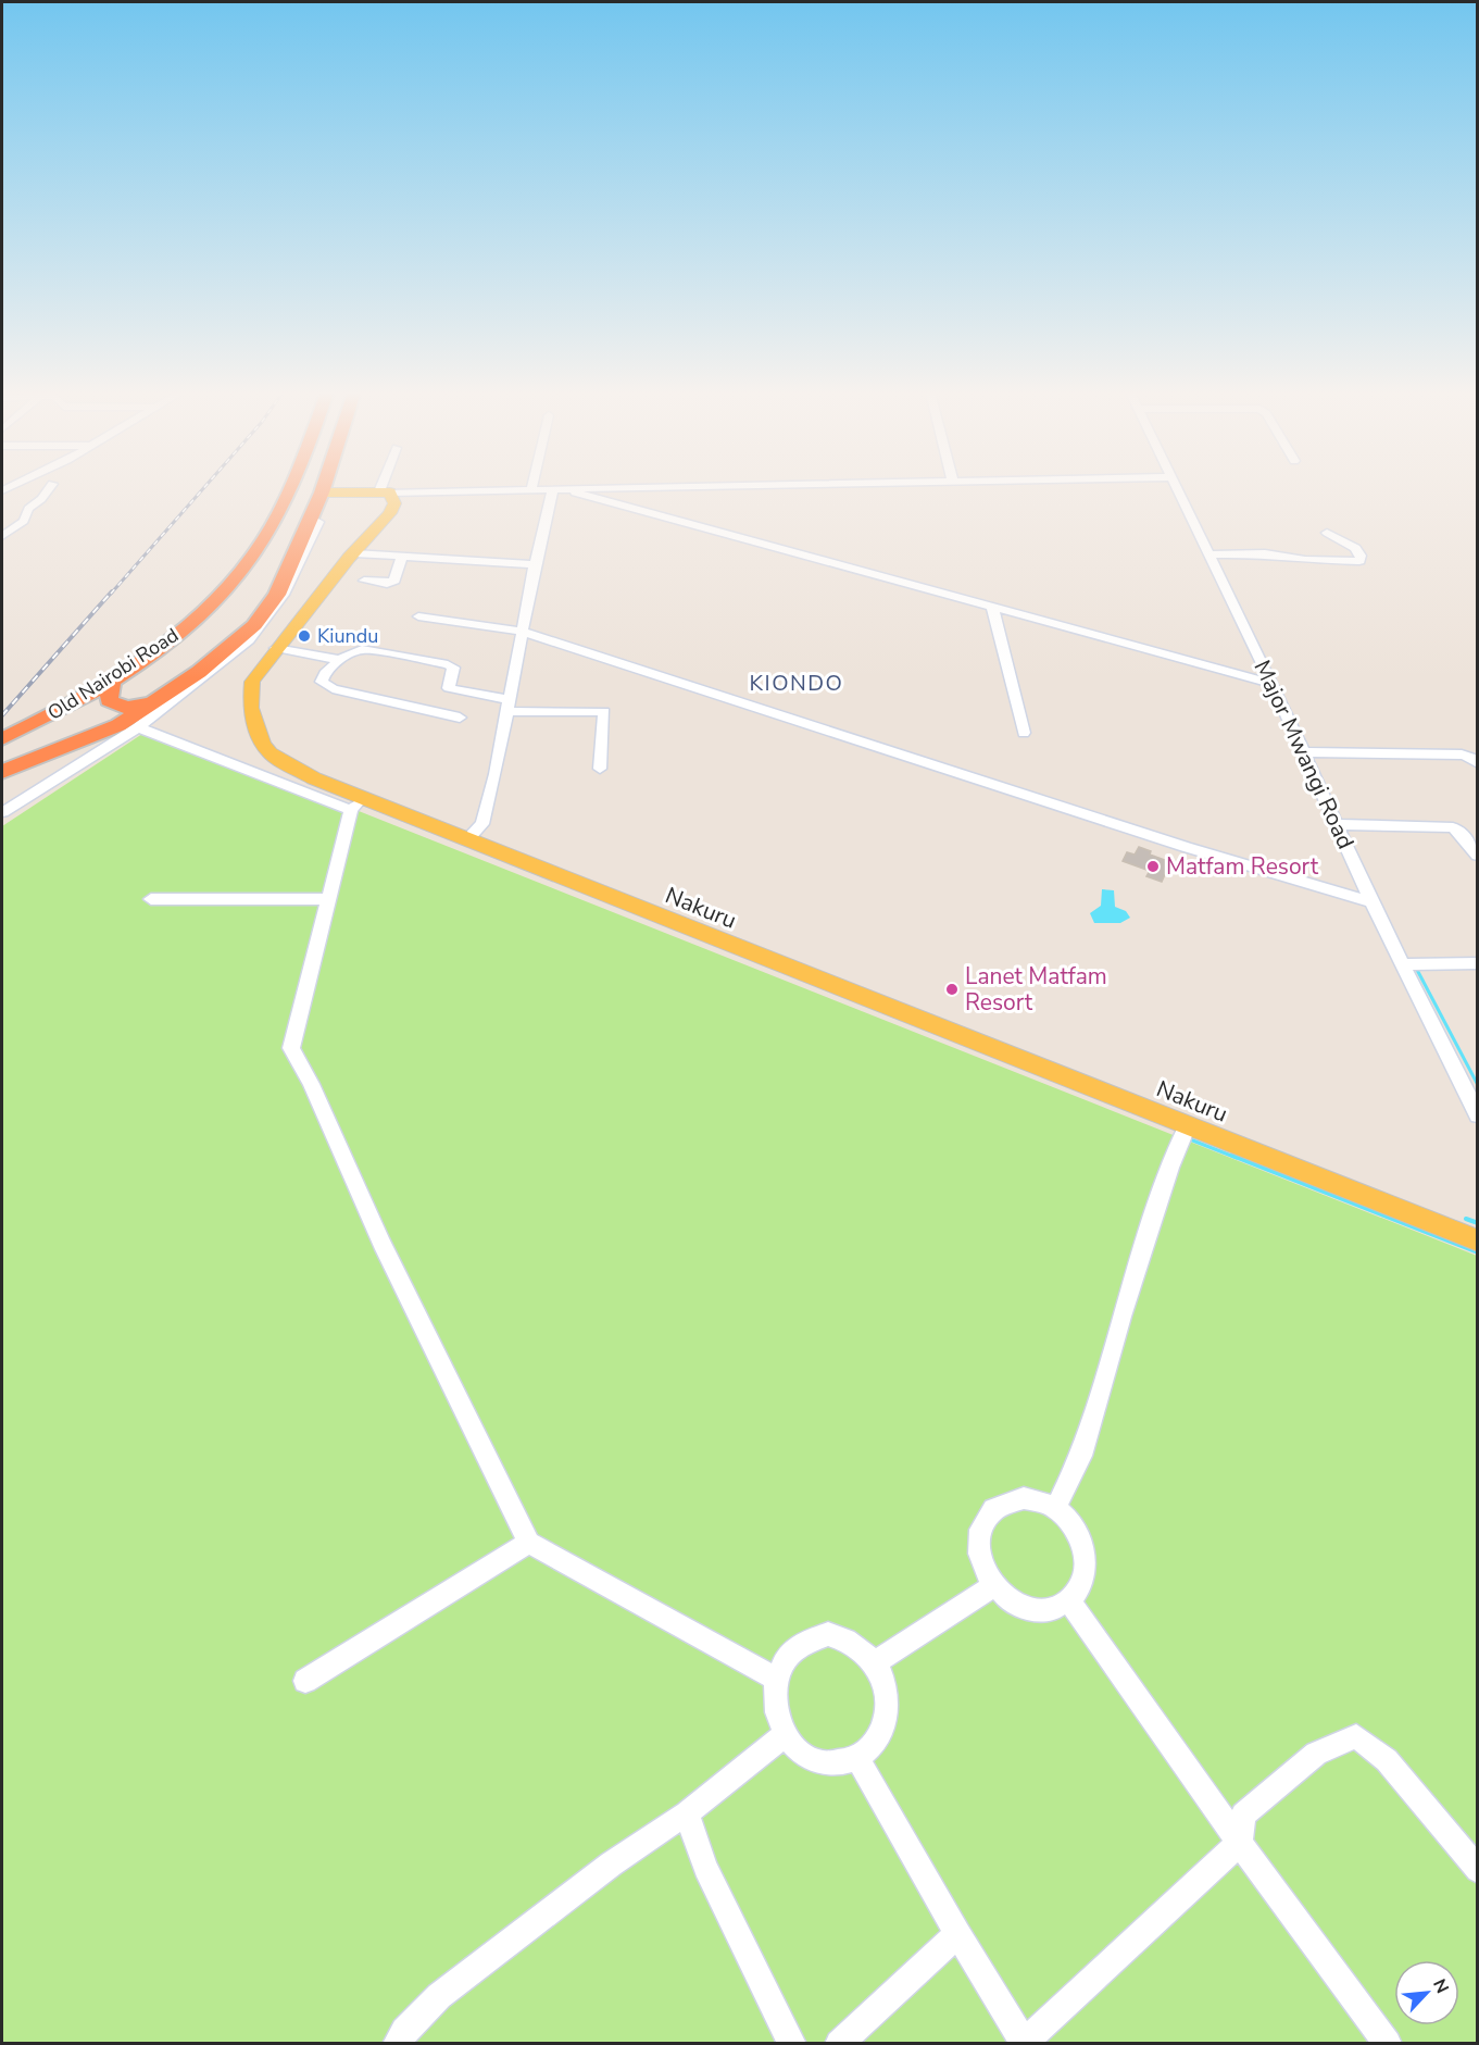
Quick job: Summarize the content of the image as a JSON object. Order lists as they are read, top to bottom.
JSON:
{
  "streets": {
    "highway": ["Old Nairobi Road"],
    "main road": ["Nakuru"],
    "street": ["Major Mwangi Road"]
  },
  "districts": ["KIONDO"],
  "places": ["Kiundu", "Matfam Resort", "Lanet Matfam Resort"],
  "north": "top right"
}
